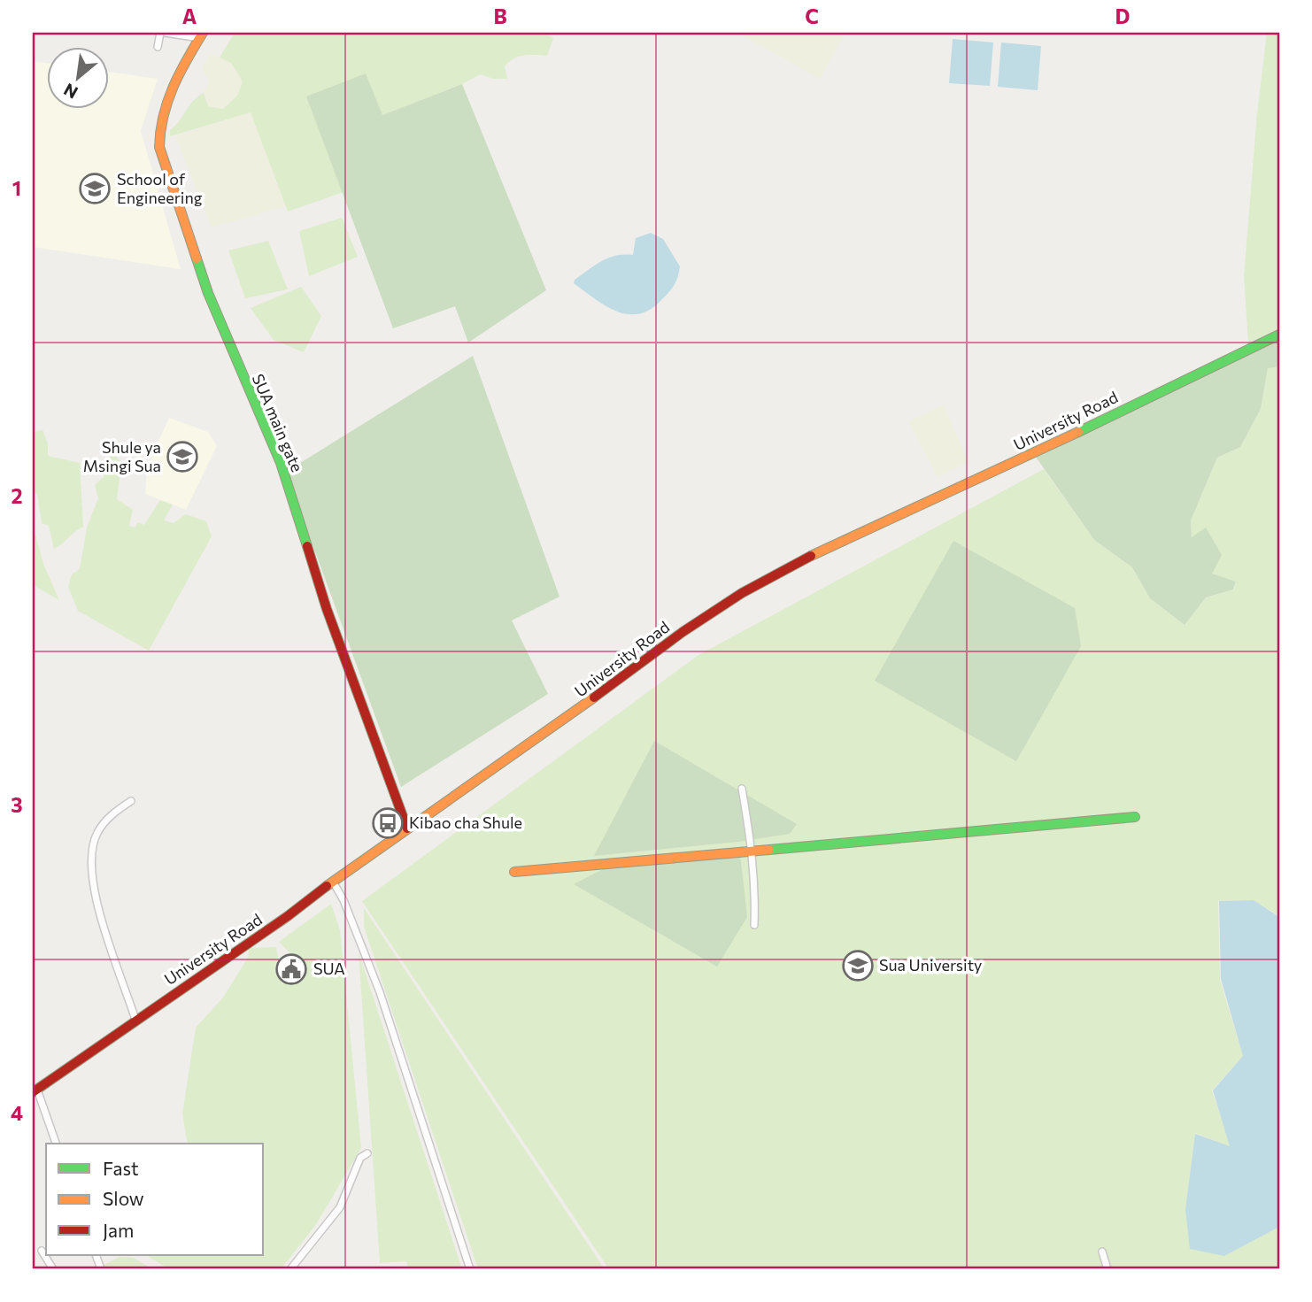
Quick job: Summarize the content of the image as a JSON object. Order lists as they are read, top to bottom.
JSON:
{
  "streets": {
    "street": ["University Road", "SUA main gate"]
  },
  "crossings": [
    ["University Road", "SUA main gate"]
  ],
  "places": {
    "school or university": ["School of Engineering", "Shule ya Msingi Sua", "Sua University"],
    "bus stop": ["Kibao cha Shule"],
    "public building": ["SUA"]
  },
  "legend": ["Fast", "Slow", "Jam"],
  "north": "bottom left",
  "grid": {
    "columns": [
      "A",
      "B",
      "C",
      "D"
    ],
    "rows": [
      "1",
      "2",
      "3",
      "4"
    ]
  }
}
